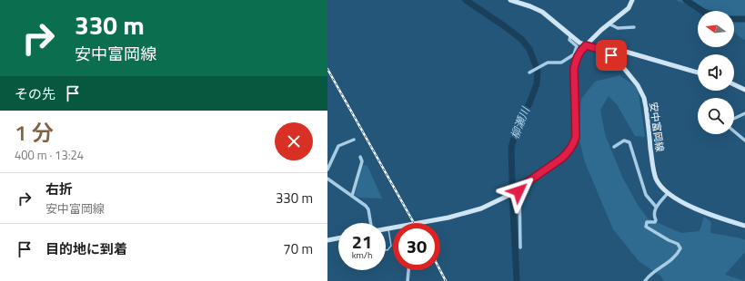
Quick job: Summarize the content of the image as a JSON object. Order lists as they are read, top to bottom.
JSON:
{
  "streets": {
    "main road": ["安中富岡線"]
  },
  "water": ["柳瀬川"],
  "north": "left",
  "page": {
    "turn": ["330 m", "安中富岡線"],
    "then": "その先",
    "heading": ["1 分", "400 m · 13:24"],
    "list": [
      {
        "name": "右折",
        "note": "安中富岡線",
        "value": "330 m"
      },
      {
        "name": "目的地に到着",
        "value": "70 m"
      }
    ],
    "speed": "21 km/h",
    "limit": "30"
  }
}
